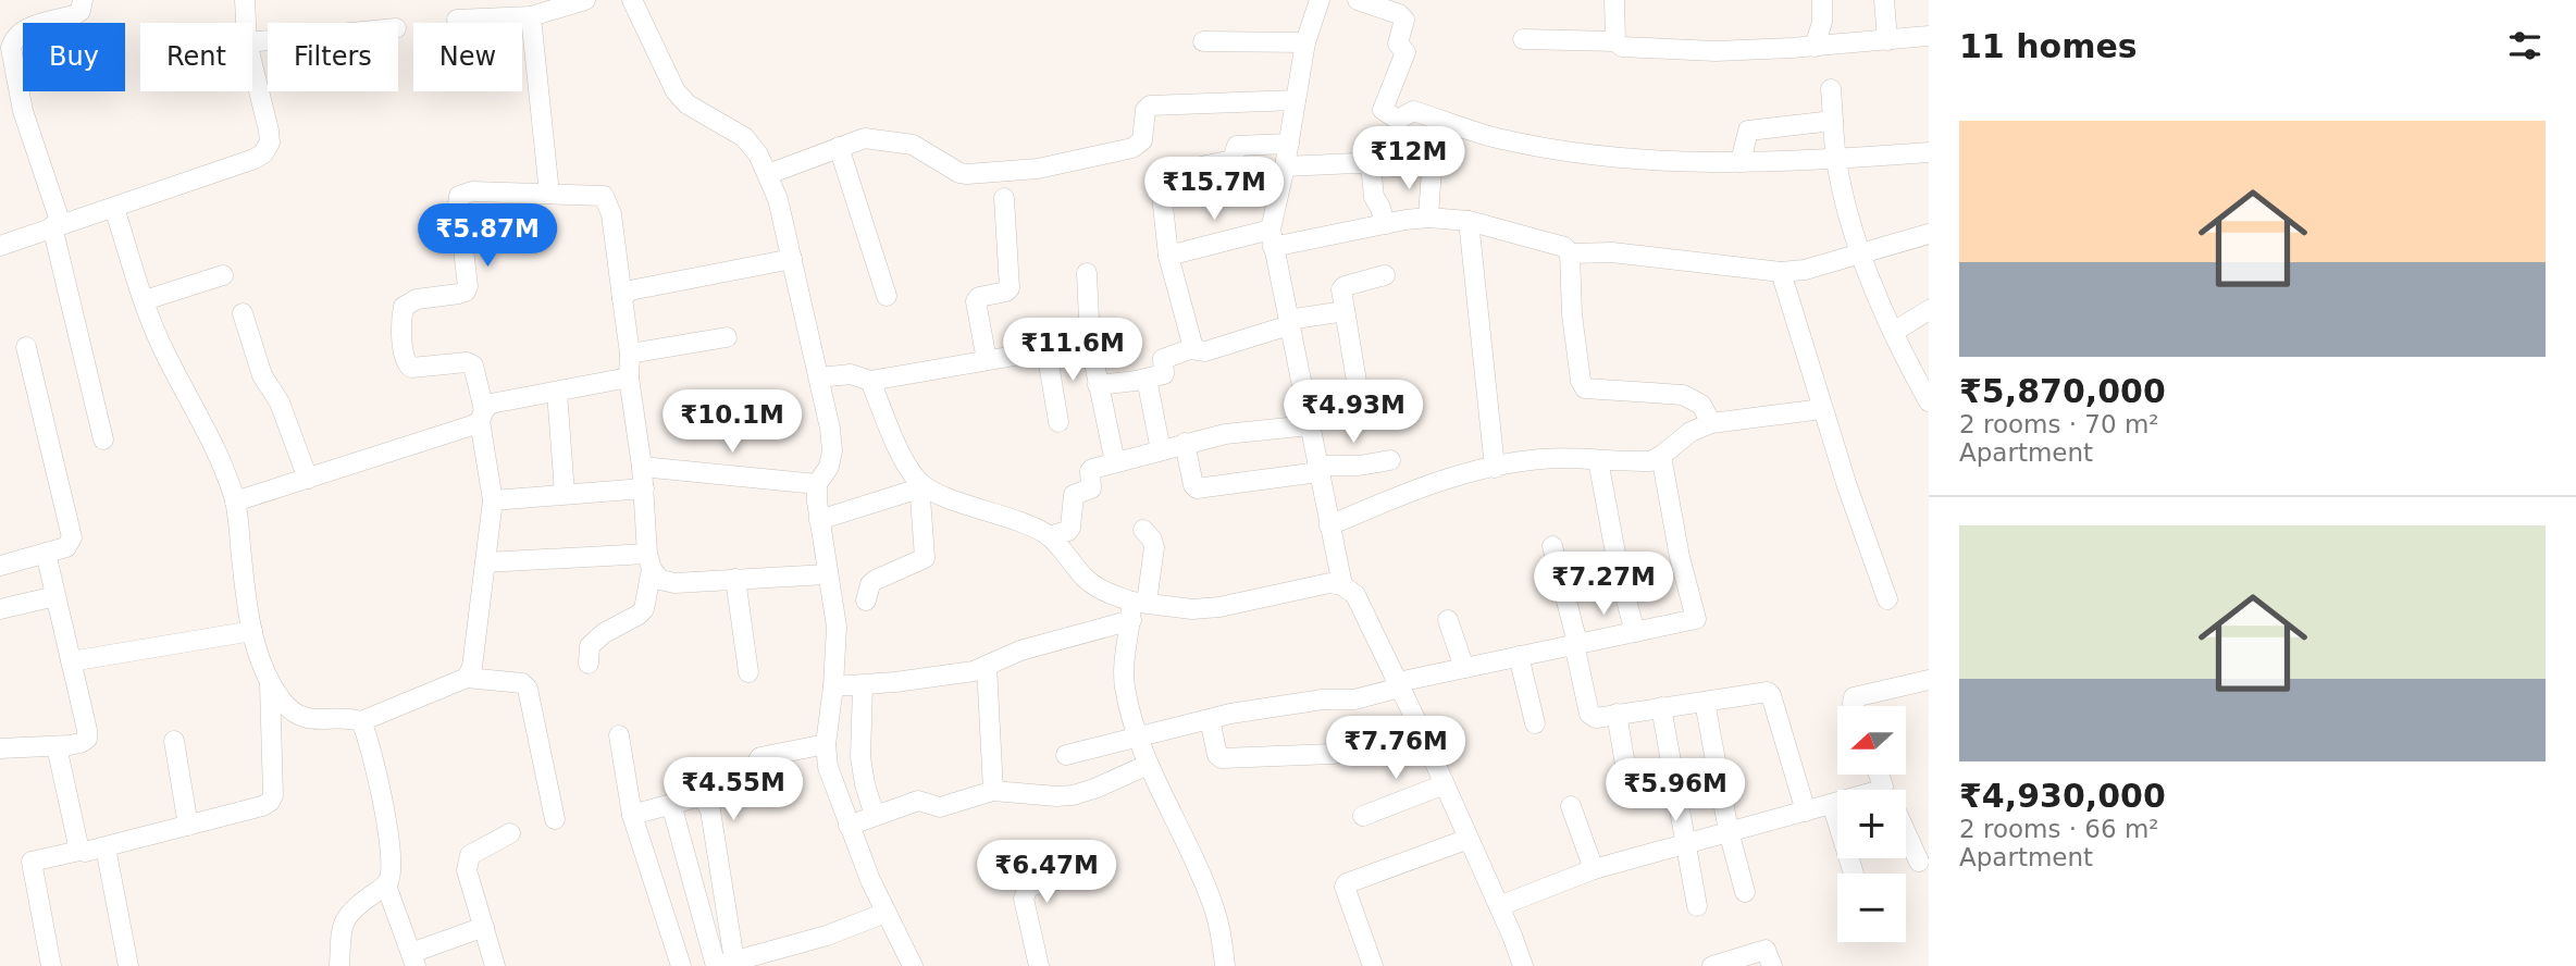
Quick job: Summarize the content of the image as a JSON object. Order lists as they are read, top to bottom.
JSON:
{
  "north": "left",
  "page": {
    "heading": "11 homes",
    "chip": [
      "Buy",
      "Rent",
      "Filters",
      "New"
    ],
    "list": [
      {
        "name": "₹5,870,000",
        "note": "2 rooms · 70 m² · Apartment"
      },
      {
        "name": "₹4,930,000",
        "note": "2 rooms · 66 m² · Apartment"
      }
    ],
    "price": [
      "₹12M",
      "₹15.7M",
      "₹5.87M",
      "₹11.6M",
      "₹4.93M",
      "₹10.1M",
      "₹7.27M",
      "₹7.76M",
      "₹4.55M",
      "₹5.96M",
      "₹6.47M"
    ],
    "map_buttons": ["+", "−"]
  }
}
